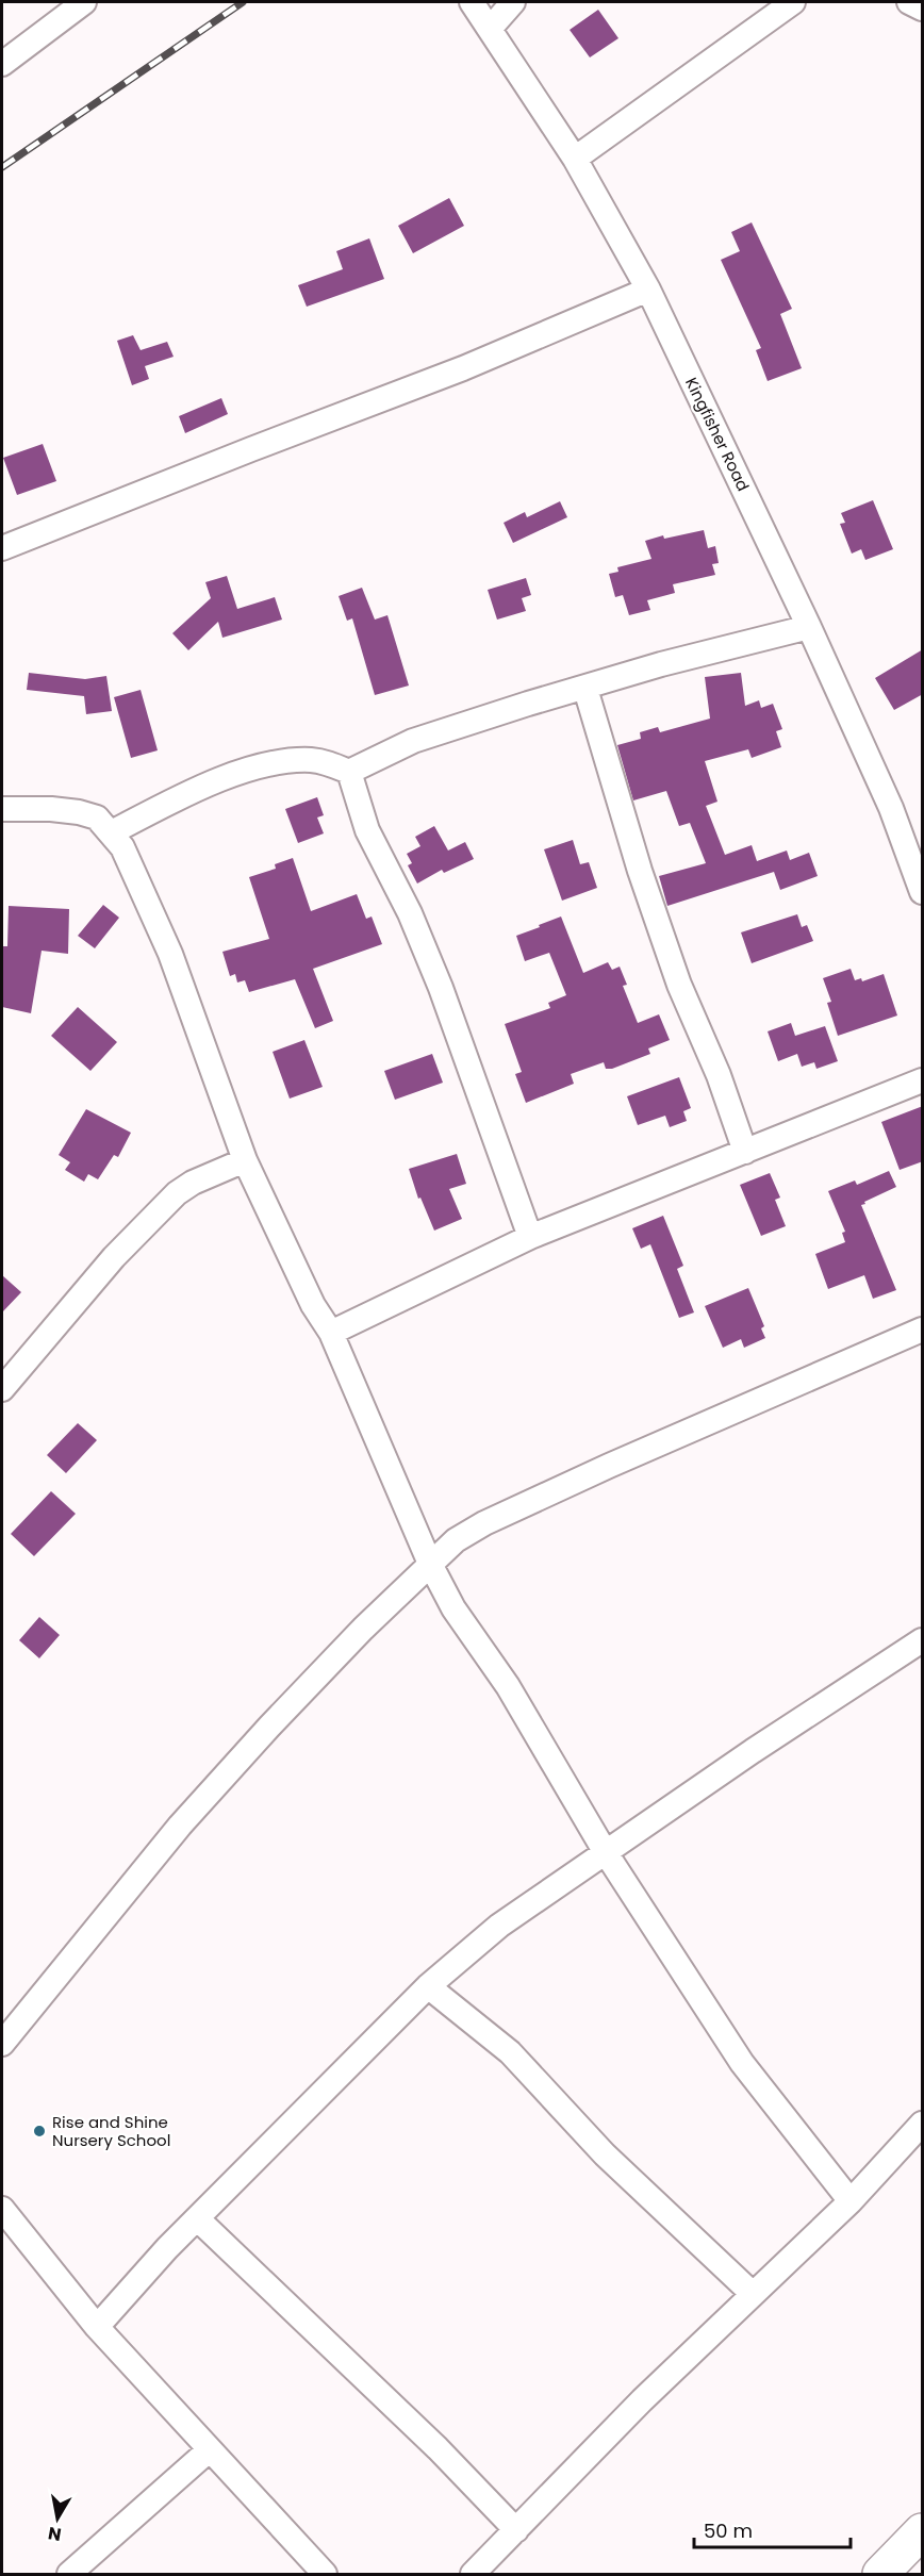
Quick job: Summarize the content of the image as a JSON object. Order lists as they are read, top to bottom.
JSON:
{
  "streets": {
    "street": ["Kingfisher Road"]
  },
  "places": ["Rise and Shine Nursery School"],
  "scale_bar": "50 m",
  "north": "bottom"
}
